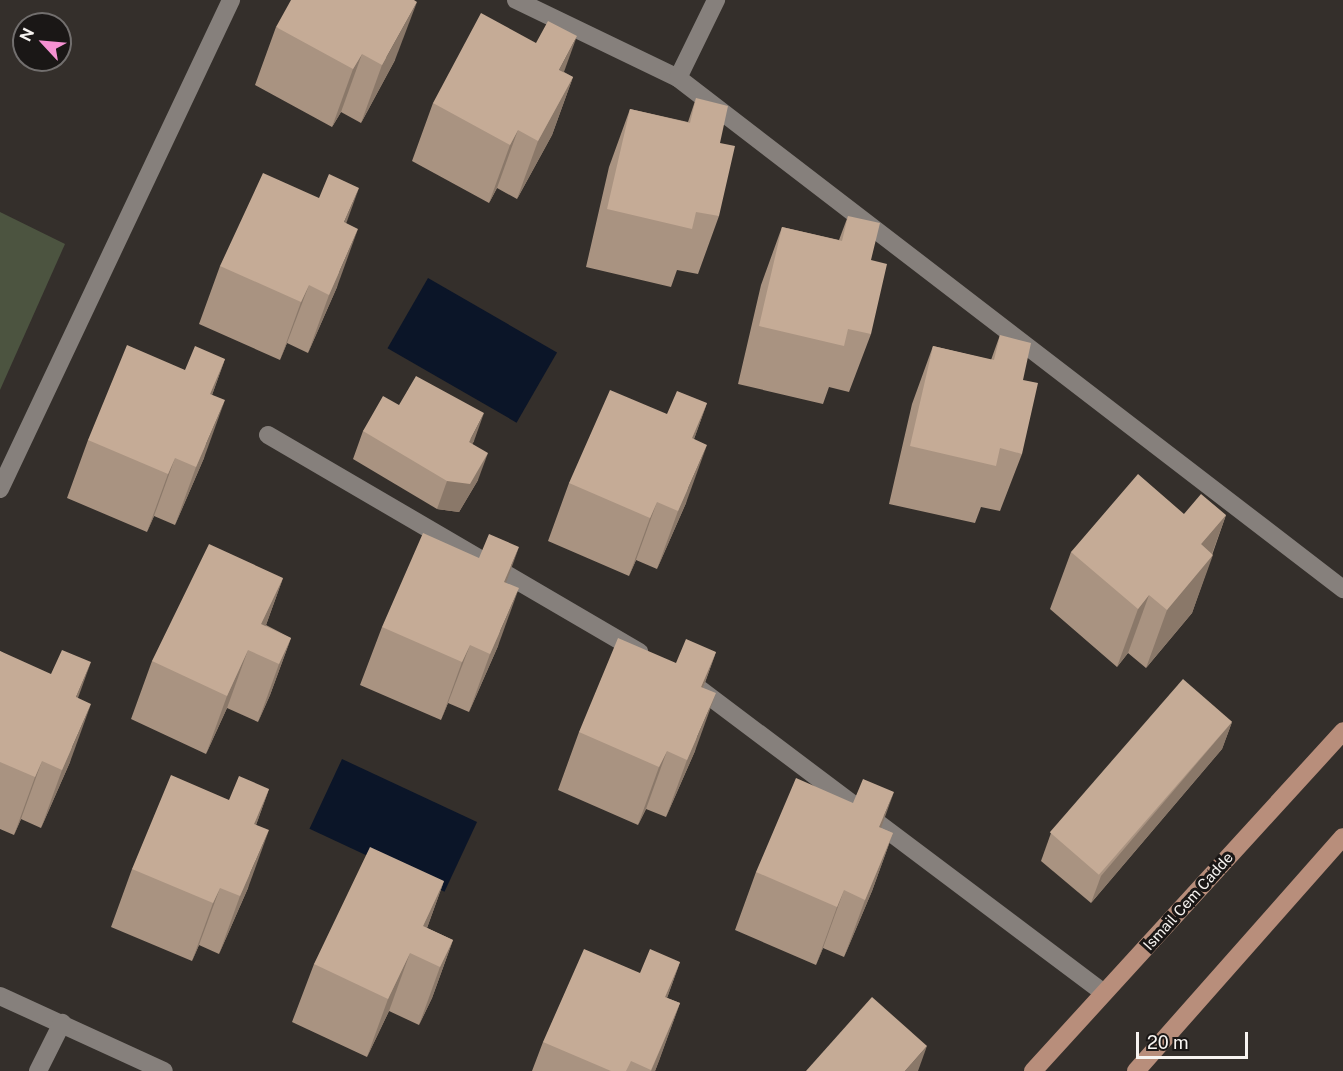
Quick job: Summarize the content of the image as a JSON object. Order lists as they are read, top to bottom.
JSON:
{
  "streets": {
    "main road": ["Ismail Cem Cadde"]
  },
  "scale_bar": "20 m",
  "north": "top left"
}
